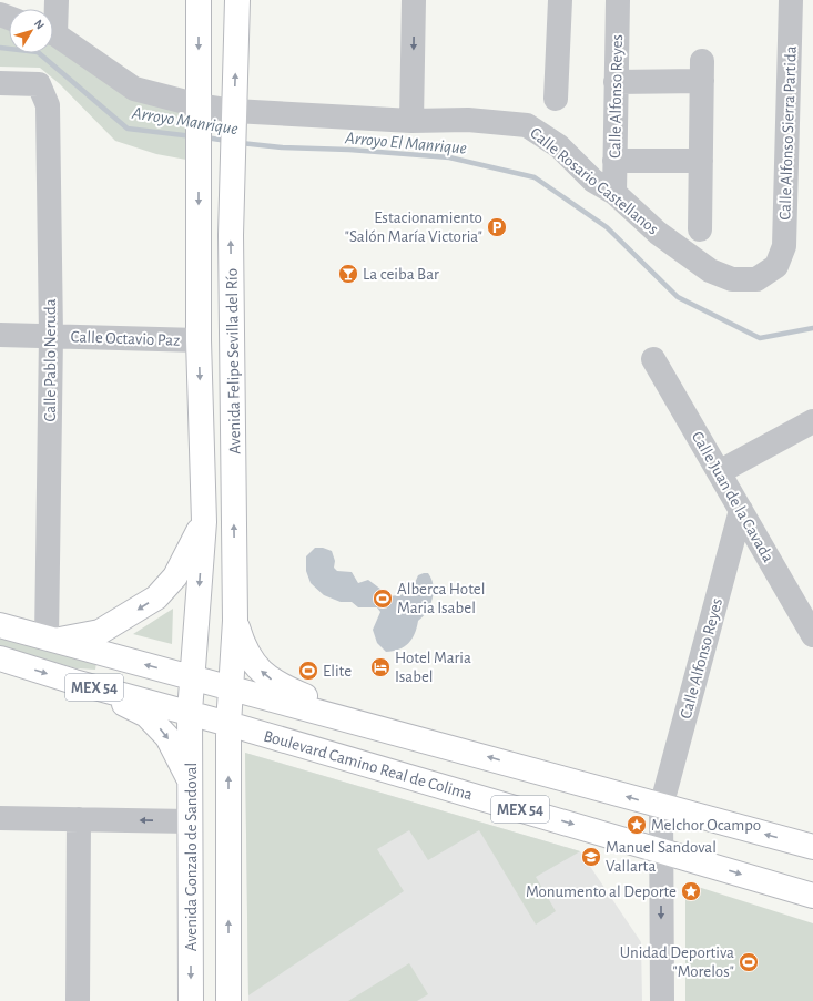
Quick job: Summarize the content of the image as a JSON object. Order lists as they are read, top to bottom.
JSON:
{
  "streets": {
    "main road": [
      "Avenida Felipe Sevilla del Río",
      "MEX 54",
      "Boulevard Camino Real de Colima",
      "Avenida Gonzalo de Sandoval"
    ],
    "street": [
      "Calle Alfonso Reyes",
      "Calle Alfonso Sierra Partida",
      "Calle Rosario Castellanos",
      "Calle Octavio Paz",
      "Calle Pablo Neruda",
      "Calle Juan de la Cavada"
    ]
  },
  "crossings": [
    ["Calle Alfonso Reyes", "Calle Rosario Castellanos"],
    ["Calle Alfonso Reyes", "Calle Juan de la Cavada"],
    ["Calle Alfonso Reyes", "MEX 54"],
    ["Calle Alfonso Reyes", "Boulevard Camino Real de Colima"],
    ["Calle Alfonso Sierra Partida", "Calle Rosario Castellanos"],
    ["Calle Rosario Castellanos", "Avenida Felipe Sevilla del Río"],
    ["Calle Octavio Paz", "Calle Pablo Neruda"],
    ["Calle Octavio Paz", "Avenida Felipe Sevilla del Río"],
    ["Calle Pablo Neruda", "MEX 54"],
    ["Avenida Felipe Sevilla del Río", "MEX 54"],
    ["Avenida Felipe Sevilla del Río", "Boulevard Camino Real de Colima"],
    ["Avenida Felipe Sevilla del Río", "Avenida Gonzalo de Sandoval"],
    ["Boulevard Camino Real de Colima", "Avenida Gonzalo de Sandoval"]
  ],
  "water": ["Arroyo Manrique", "Arroyo El Manrique"],
  "places": {
    "parking": ["Estacionamiento \"Salón María Victoria\""],
    "bar": ["La ceiba Bar"],
    "sports": ["Alberca Hotel Maria Isabel", "Elite", "Unidad Deportiva \"Morelos\""],
    "hotel": ["Hotel Maria Isabel"],
    "place": ["Melchor Ocampo", "Monumento al Deporte"],
    "school or university": ["Manuel Sandoval Vallarta"]
  },
  "north": "top right"
}
